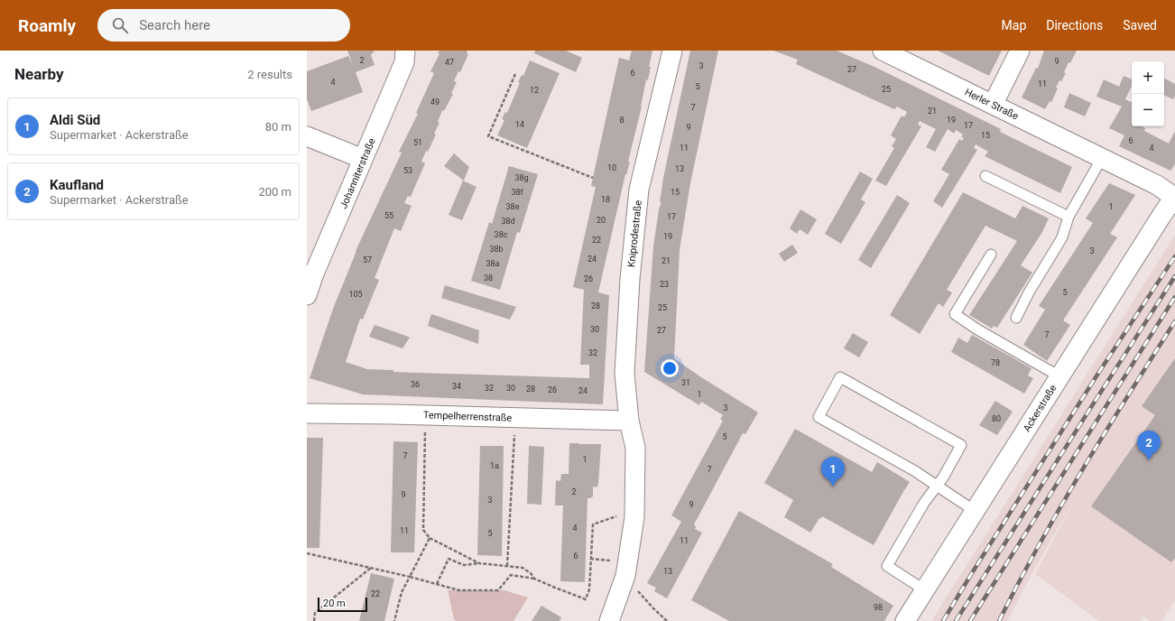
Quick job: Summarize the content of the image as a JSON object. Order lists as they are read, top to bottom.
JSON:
{
  "streets": {
    "street": [
      "Herler Straße",
      "Johanniterstraße",
      "Kniprodestraße",
      "Ackerstraße",
      "Tempelherrenstraße"
    ]
  },
  "crossings": [
    ["Herler Straße", "Ackerstraße"],
    ["Kniprodestraße", "Tempelherrenstraße"]
  ],
  "house_numbers": [
    "2",
    "9",
    "47",
    "3",
    "27",
    "6",
    "4",
    "11",
    "5",
    "25",
    "12",
    "49",
    "7",
    "21",
    "8",
    "19",
    "14",
    "17",
    "9",
    "15",
    "6",
    "51",
    "11",
    "4",
    "10",
    "13",
    "53",
    "38g",
    "38f",
    "15",
    "18",
    "38e",
    "1",
    "55",
    "17",
    "20",
    "38d",
    "38c",
    "19",
    "22",
    "38b",
    "3",
    "24",
    "57",
    "21",
    "38a",
    "38",
    "26",
    "23",
    "5",
    "105",
    "28",
    "25",
    "30",
    "27",
    "7",
    "32",
    "78",
    "31",
    "36",
    "34",
    "32",
    "30",
    "28",
    "26",
    "24",
    "1",
    "3",
    "80",
    "5",
    "7",
    "1",
    "1a",
    "7",
    "2",
    "9",
    "3",
    "9",
    "4",
    "11",
    "5",
    "11",
    "6",
    "13",
    "22",
    "98"
  ],
  "scale_bar": "20 m",
  "page": {
    "header": "Roamly",
    "search": "Search here",
    "nav": ["Map", "Directions", "Saved"],
    "heading": ["Nearby", "2 results"],
    "map_buttons": ["+", "−"],
    "list": [
      {
        "mark": "1",
        "name": "Aldi Süd",
        "note": "Supermarket · Ackerstraße",
        "value": "80 m"
      },
      {
        "mark": "2",
        "name": "Kaufland",
        "note": "Supermarket · Ackerstraße",
        "value": "200 m"
      }
    ],
    "pins": ["2", "1"],
    "scale": "20 m"
  }
}
